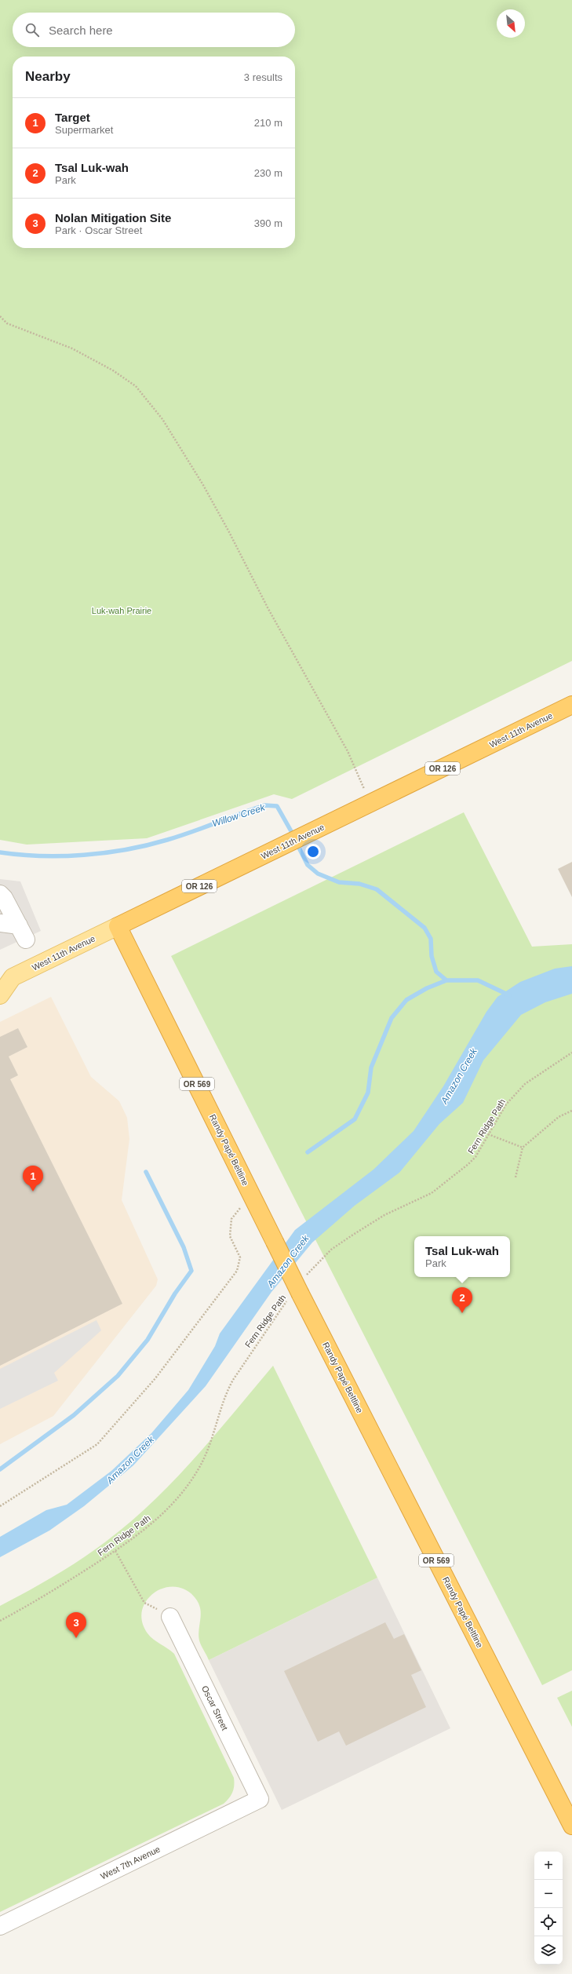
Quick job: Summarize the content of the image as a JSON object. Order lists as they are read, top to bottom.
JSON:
{
  "streets": {
    "highway": [
      "West 11th Avenue",
      "OR 126",
      "OR 569",
      "Randy Papé Beltline"
    ],
    "street": ["Oscar Street", "West 7th Avenue"],
    "path": ["Fern Ridge Path"]
  },
  "crossings": [
    ["West 11th Avenue", "Randy Papé Beltline"],
    ["Fern Ridge Path", "Randy Papé Beltline"],
    ["Oscar Street", "West 7th Avenue"]
  ],
  "water": ["Willow Creek", "Amazon Creek"],
  "parks": ["Luk-wah Prairie"],
  "north": "bottom right",
  "page": {
    "search": "Search here",
    "heading": ["Nearby", "3 results"],
    "list": [
      {
        "mark": "1",
        "name": "Target",
        "note": "Supermarket",
        "value": "210 m"
      },
      {
        "mark": "2",
        "name": "Tsal Luk-wah",
        "note": "Park",
        "value": "230 m"
      },
      {
        "mark": "3",
        "name": "Nolan Mitigation Site",
        "note": "Park · Oscar Street",
        "value": "390 m"
      }
    ],
    "pins": ["1", "2", "3"],
    "popup": ["Tsal Luk-wah", "Park"],
    "map_buttons": ["+", "−"]
  }
}
